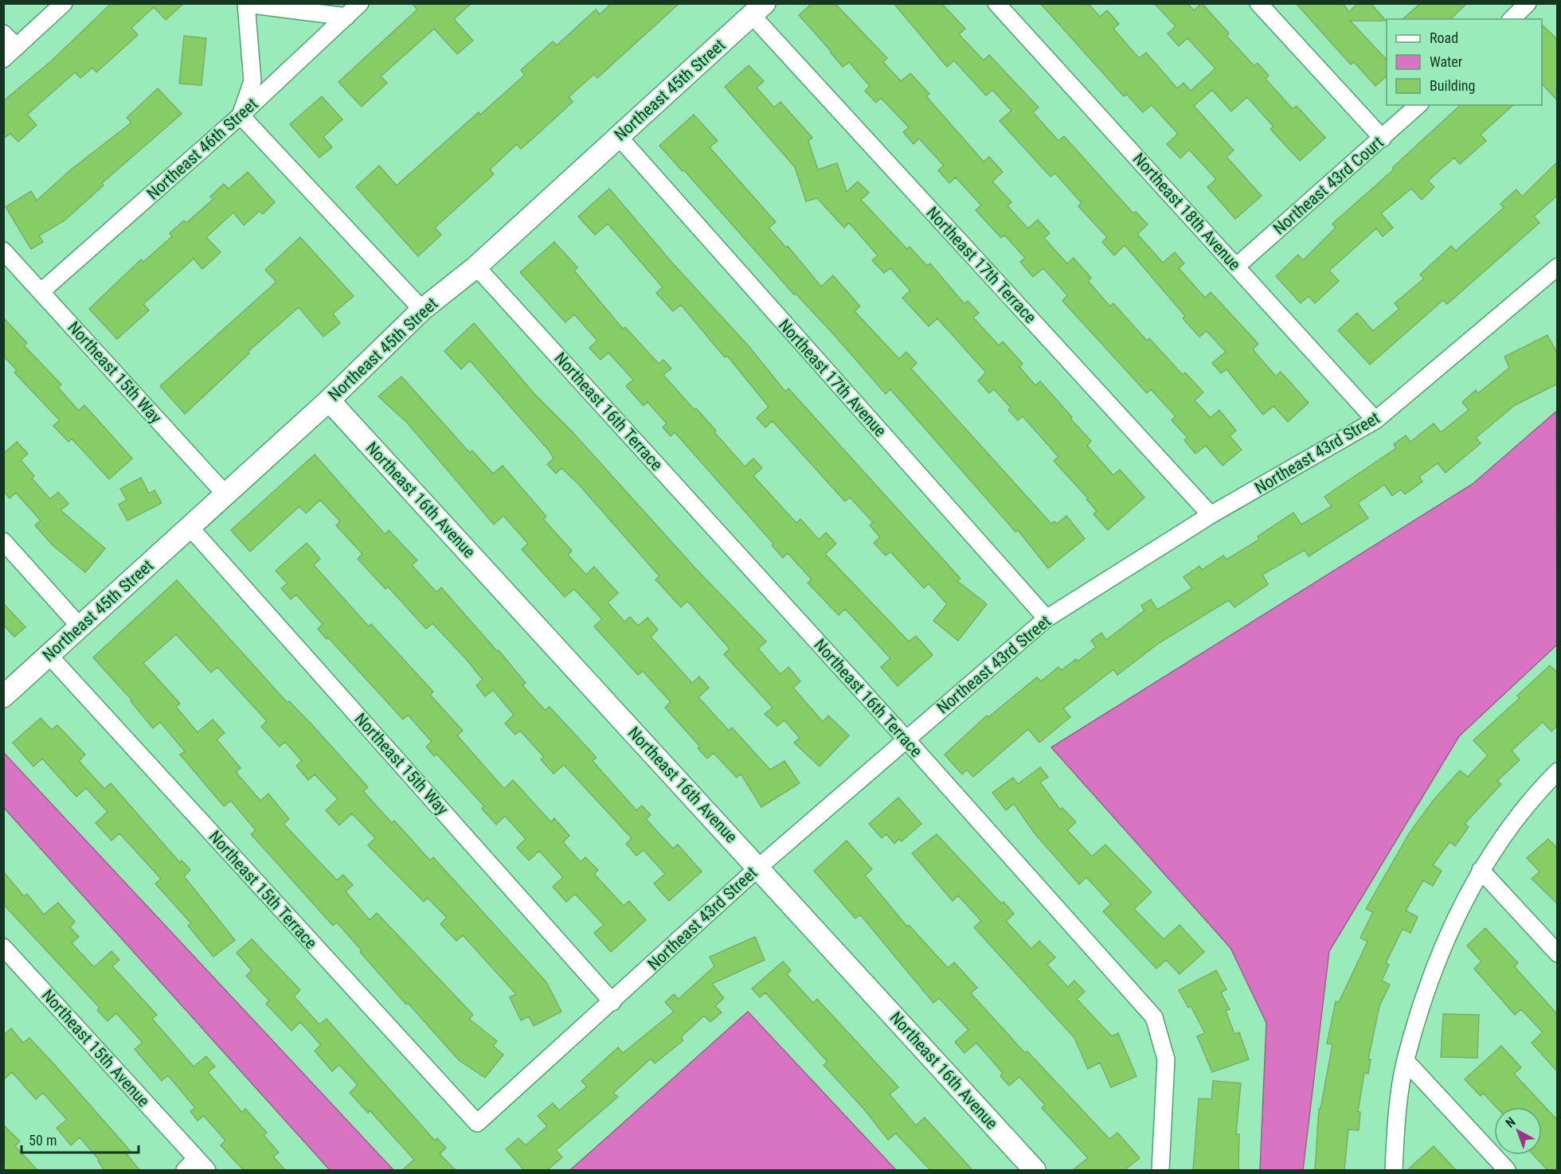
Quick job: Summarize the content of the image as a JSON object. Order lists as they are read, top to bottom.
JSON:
{
  "streets": {
    "street": [
      "Northeast 45th Street",
      "Northeast 46th Street",
      "Northeast 43rd Court",
      "Northeast 18th Avenue",
      "Northeast 17th Terrace",
      "Northeast 15th Way",
      "Northeast 17th Avenue",
      "Northeast 16th Terrace",
      "Northeast 43rd Street",
      "Northeast 16th Avenue",
      "Northeast 15th Terrace",
      "Northeast 15th Avenue"
    ]
  },
  "crossings": [
    ["Northeast 45th Street", "Northeast 17th Terrace"],
    ["Northeast 45th Street", "Northeast 15th Way"],
    ["Northeast 45th Street", "Northeast 17th Avenue"],
    ["Northeast 45th Street", "Northeast 16th Terrace"],
    ["Northeast 45th Street", "Northeast 16th Avenue"],
    ["Northeast 45th Street", "Northeast 15th Terrace"],
    ["Northeast 46th Street", "Northeast 15th Way"],
    ["Northeast 43rd Court", "Northeast 18th Avenue"],
    ["Northeast 18th Avenue", "Northeast 43rd Street"],
    ["Northeast 17th Terrace", "Northeast 43rd Street"],
    ["Northeast 15th Way", "Northeast 43rd Street"],
    ["Northeast 17th Avenue", "Northeast 43rd Street"],
    ["Northeast 16th Terrace", "Northeast 43rd Street"],
    ["Northeast 43rd Street", "Northeast 16th Avenue"],
    ["Northeast 43rd Street", "Northeast 15th Terrace"]
  ],
  "legend": ["Road", "Water", "Building"],
  "scale_bar": "50 m",
  "north": "top left"
}
